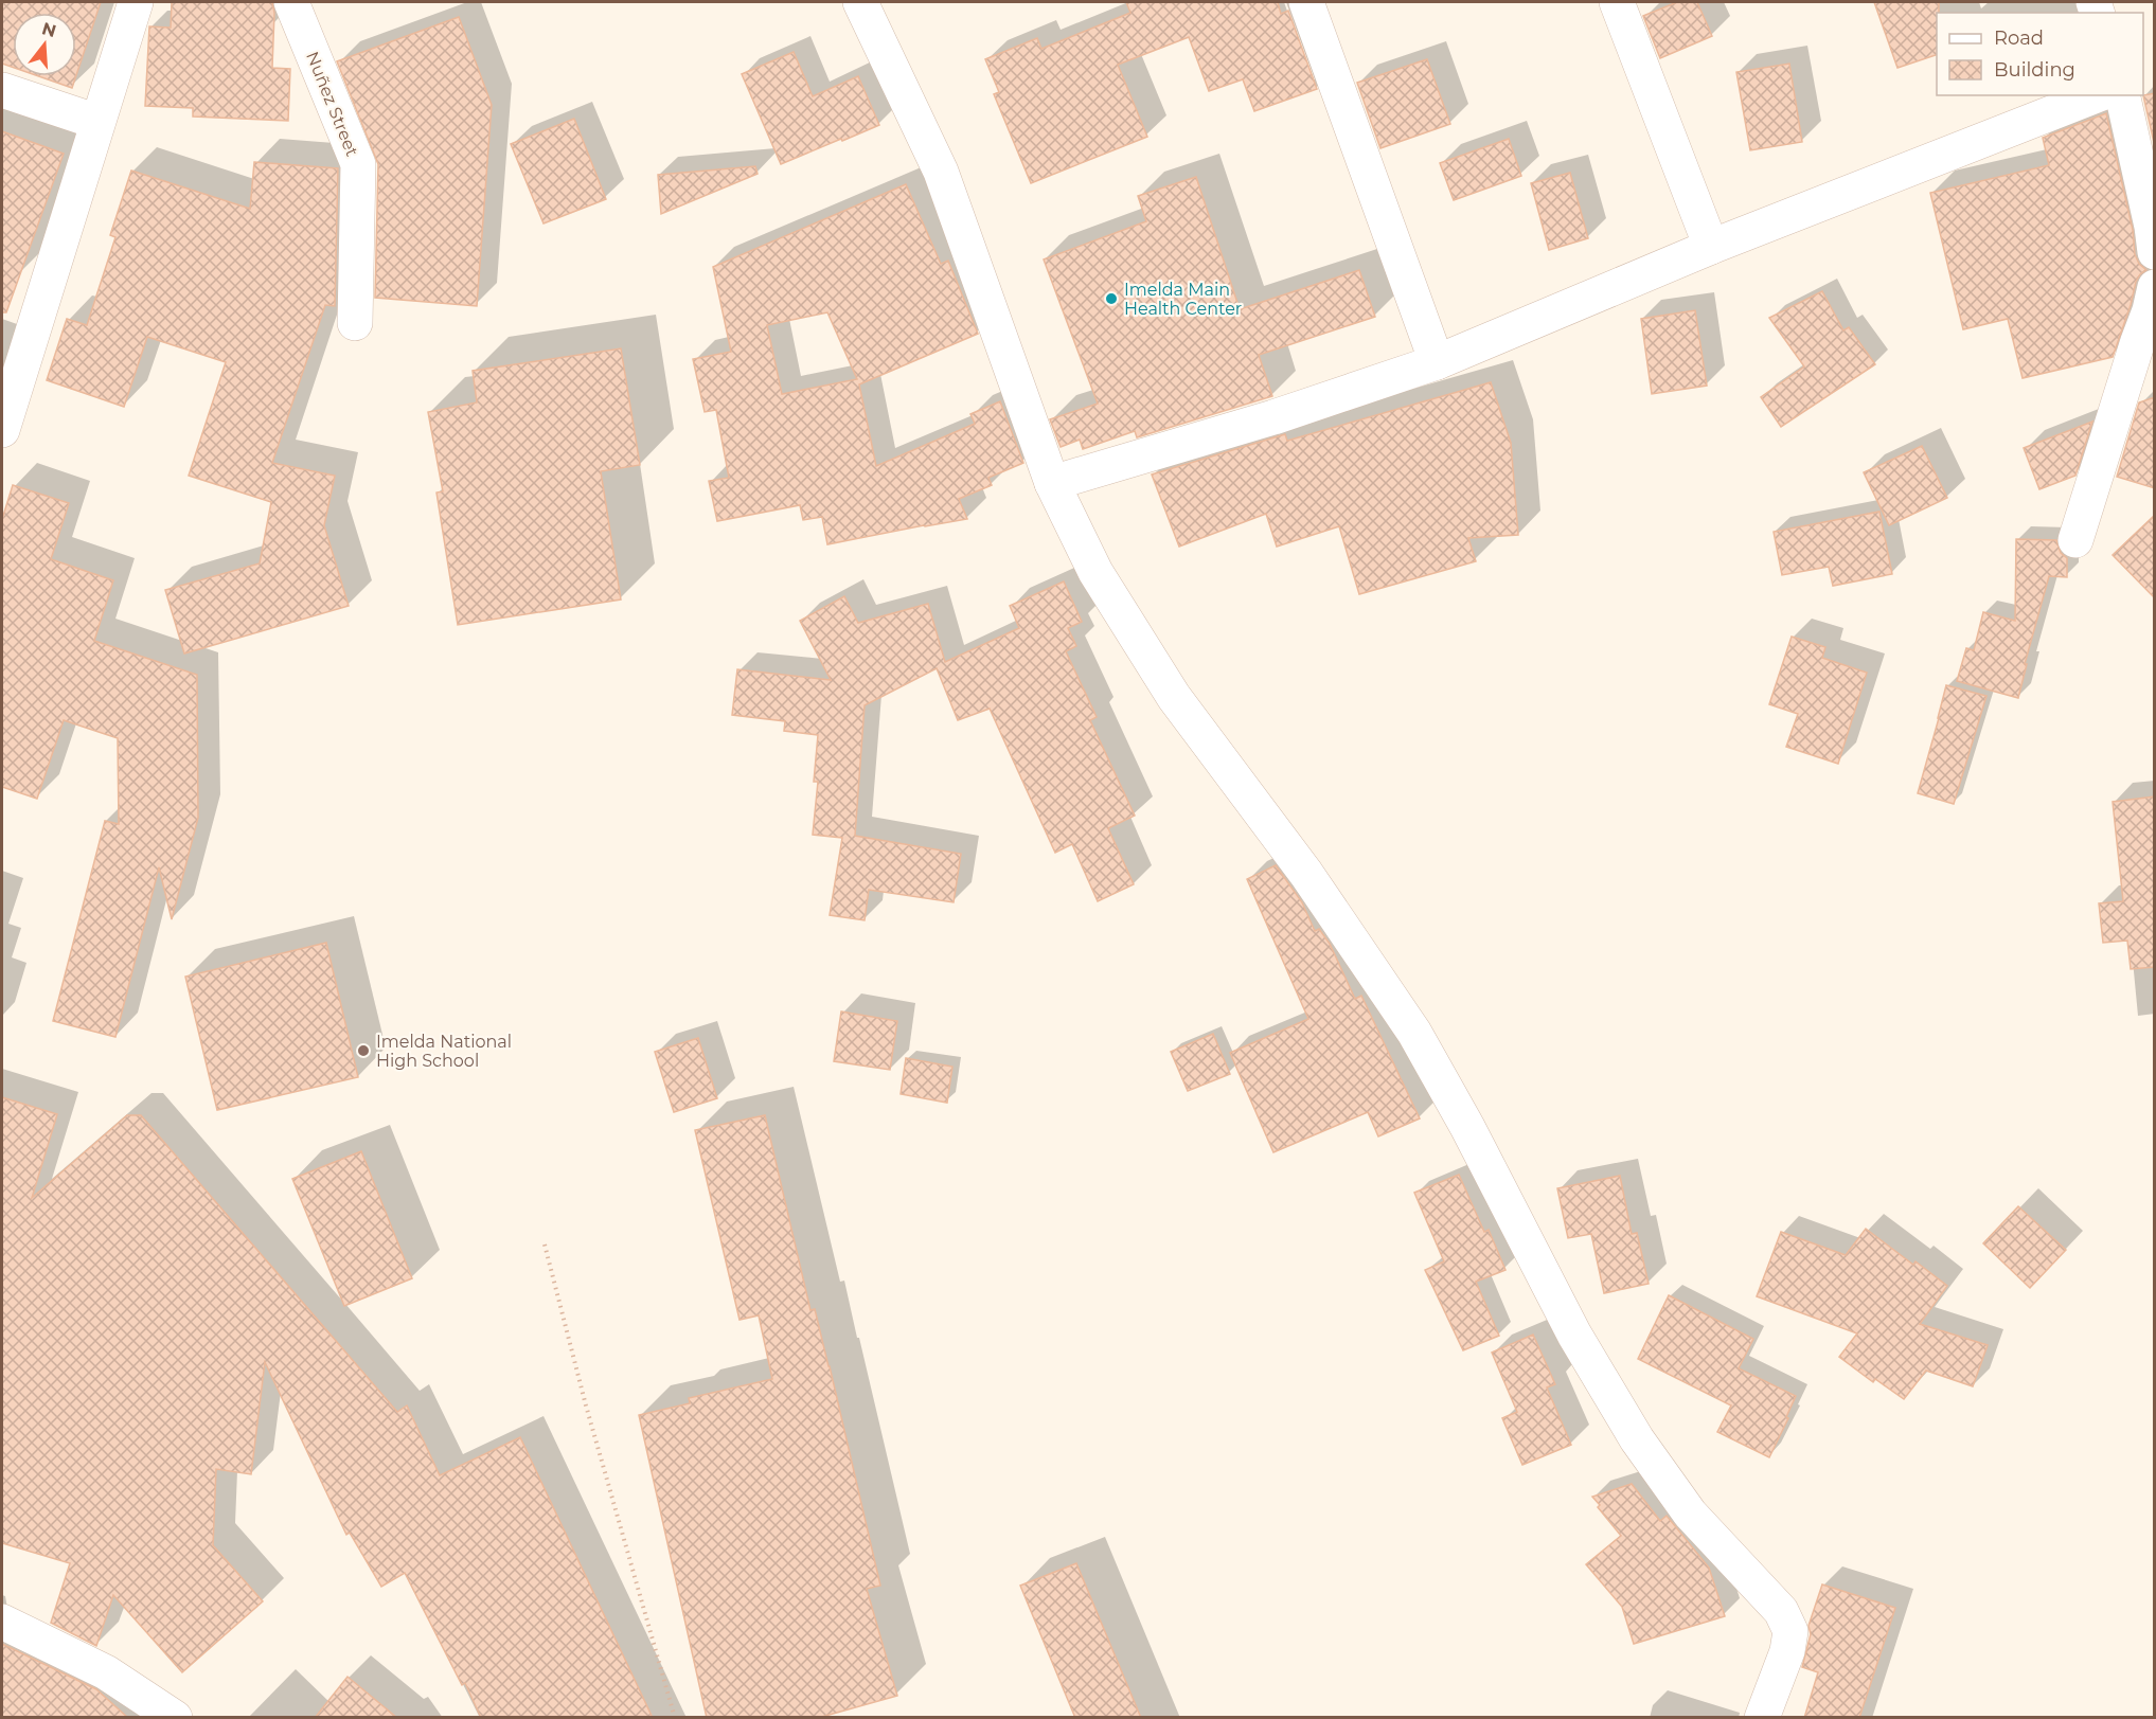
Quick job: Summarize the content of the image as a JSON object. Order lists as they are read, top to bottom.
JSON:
{
  "streets": {
    "street": ["Nuñez Street"]
  },
  "places": ["Imelda Main Health Center", "Imelda National High School"],
  "legend": ["Road", "Building"],
  "north": "top"
}
